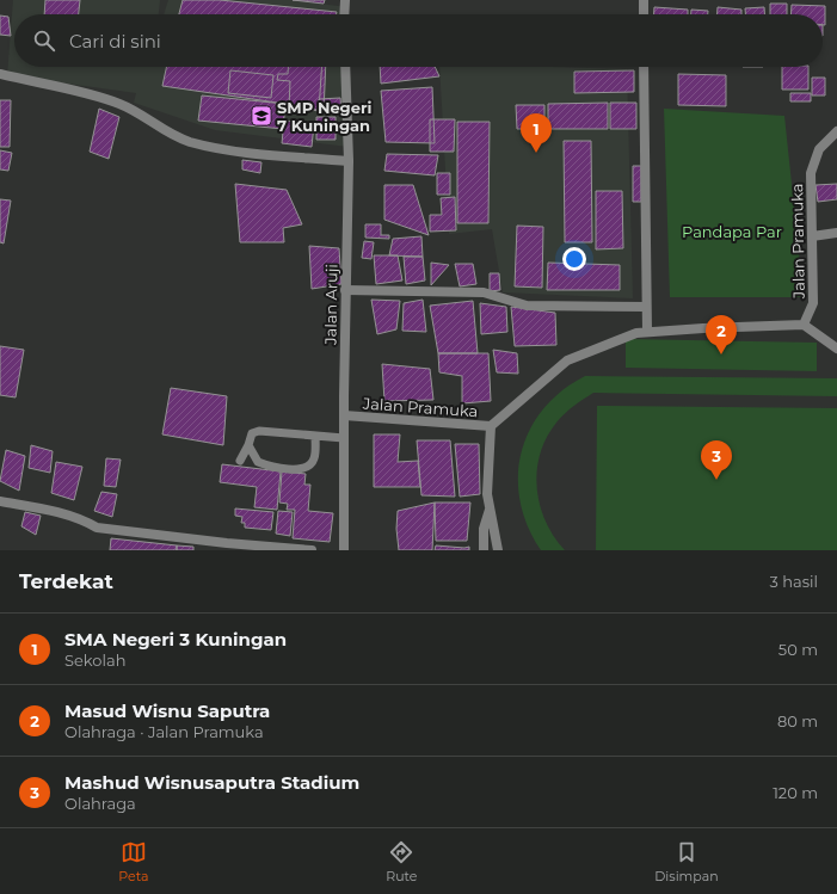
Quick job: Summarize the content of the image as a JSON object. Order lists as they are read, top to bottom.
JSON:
{
  "streets": {
    "street": ["Jalan Pramuka", "Jalan Aruji"]
  },
  "crossings": [
    ["Jalan Pramuka", "Jalan Aruji"]
  ],
  "parks": ["Pandapa Par"],
  "places": {
    "school or university": ["SMP Negeri 7 Kuningan"]
  },
  "page": {
    "search": "Cari di sini",
    "pins": ["1", "2", "3"],
    "heading": ["Terdekat", "3 hasil"],
    "list": [
      {
        "mark": "1",
        "name": "SMA Negeri 3 Kuningan",
        "note": "Sekolah",
        "value": "50 m"
      },
      {
        "mark": "2",
        "name": "Masud Wisnu Saputra",
        "note": "Olahraga · Jalan Pramuka",
        "value": "80 m"
      },
      {
        "mark": "3",
        "name": "Mashud Wisnusaputra Stadium",
        "note": "Olahraga",
        "value": "120 m"
      }
    ],
    "nav": ["Peta", "Rute", "Disimpan"]
  }
}
